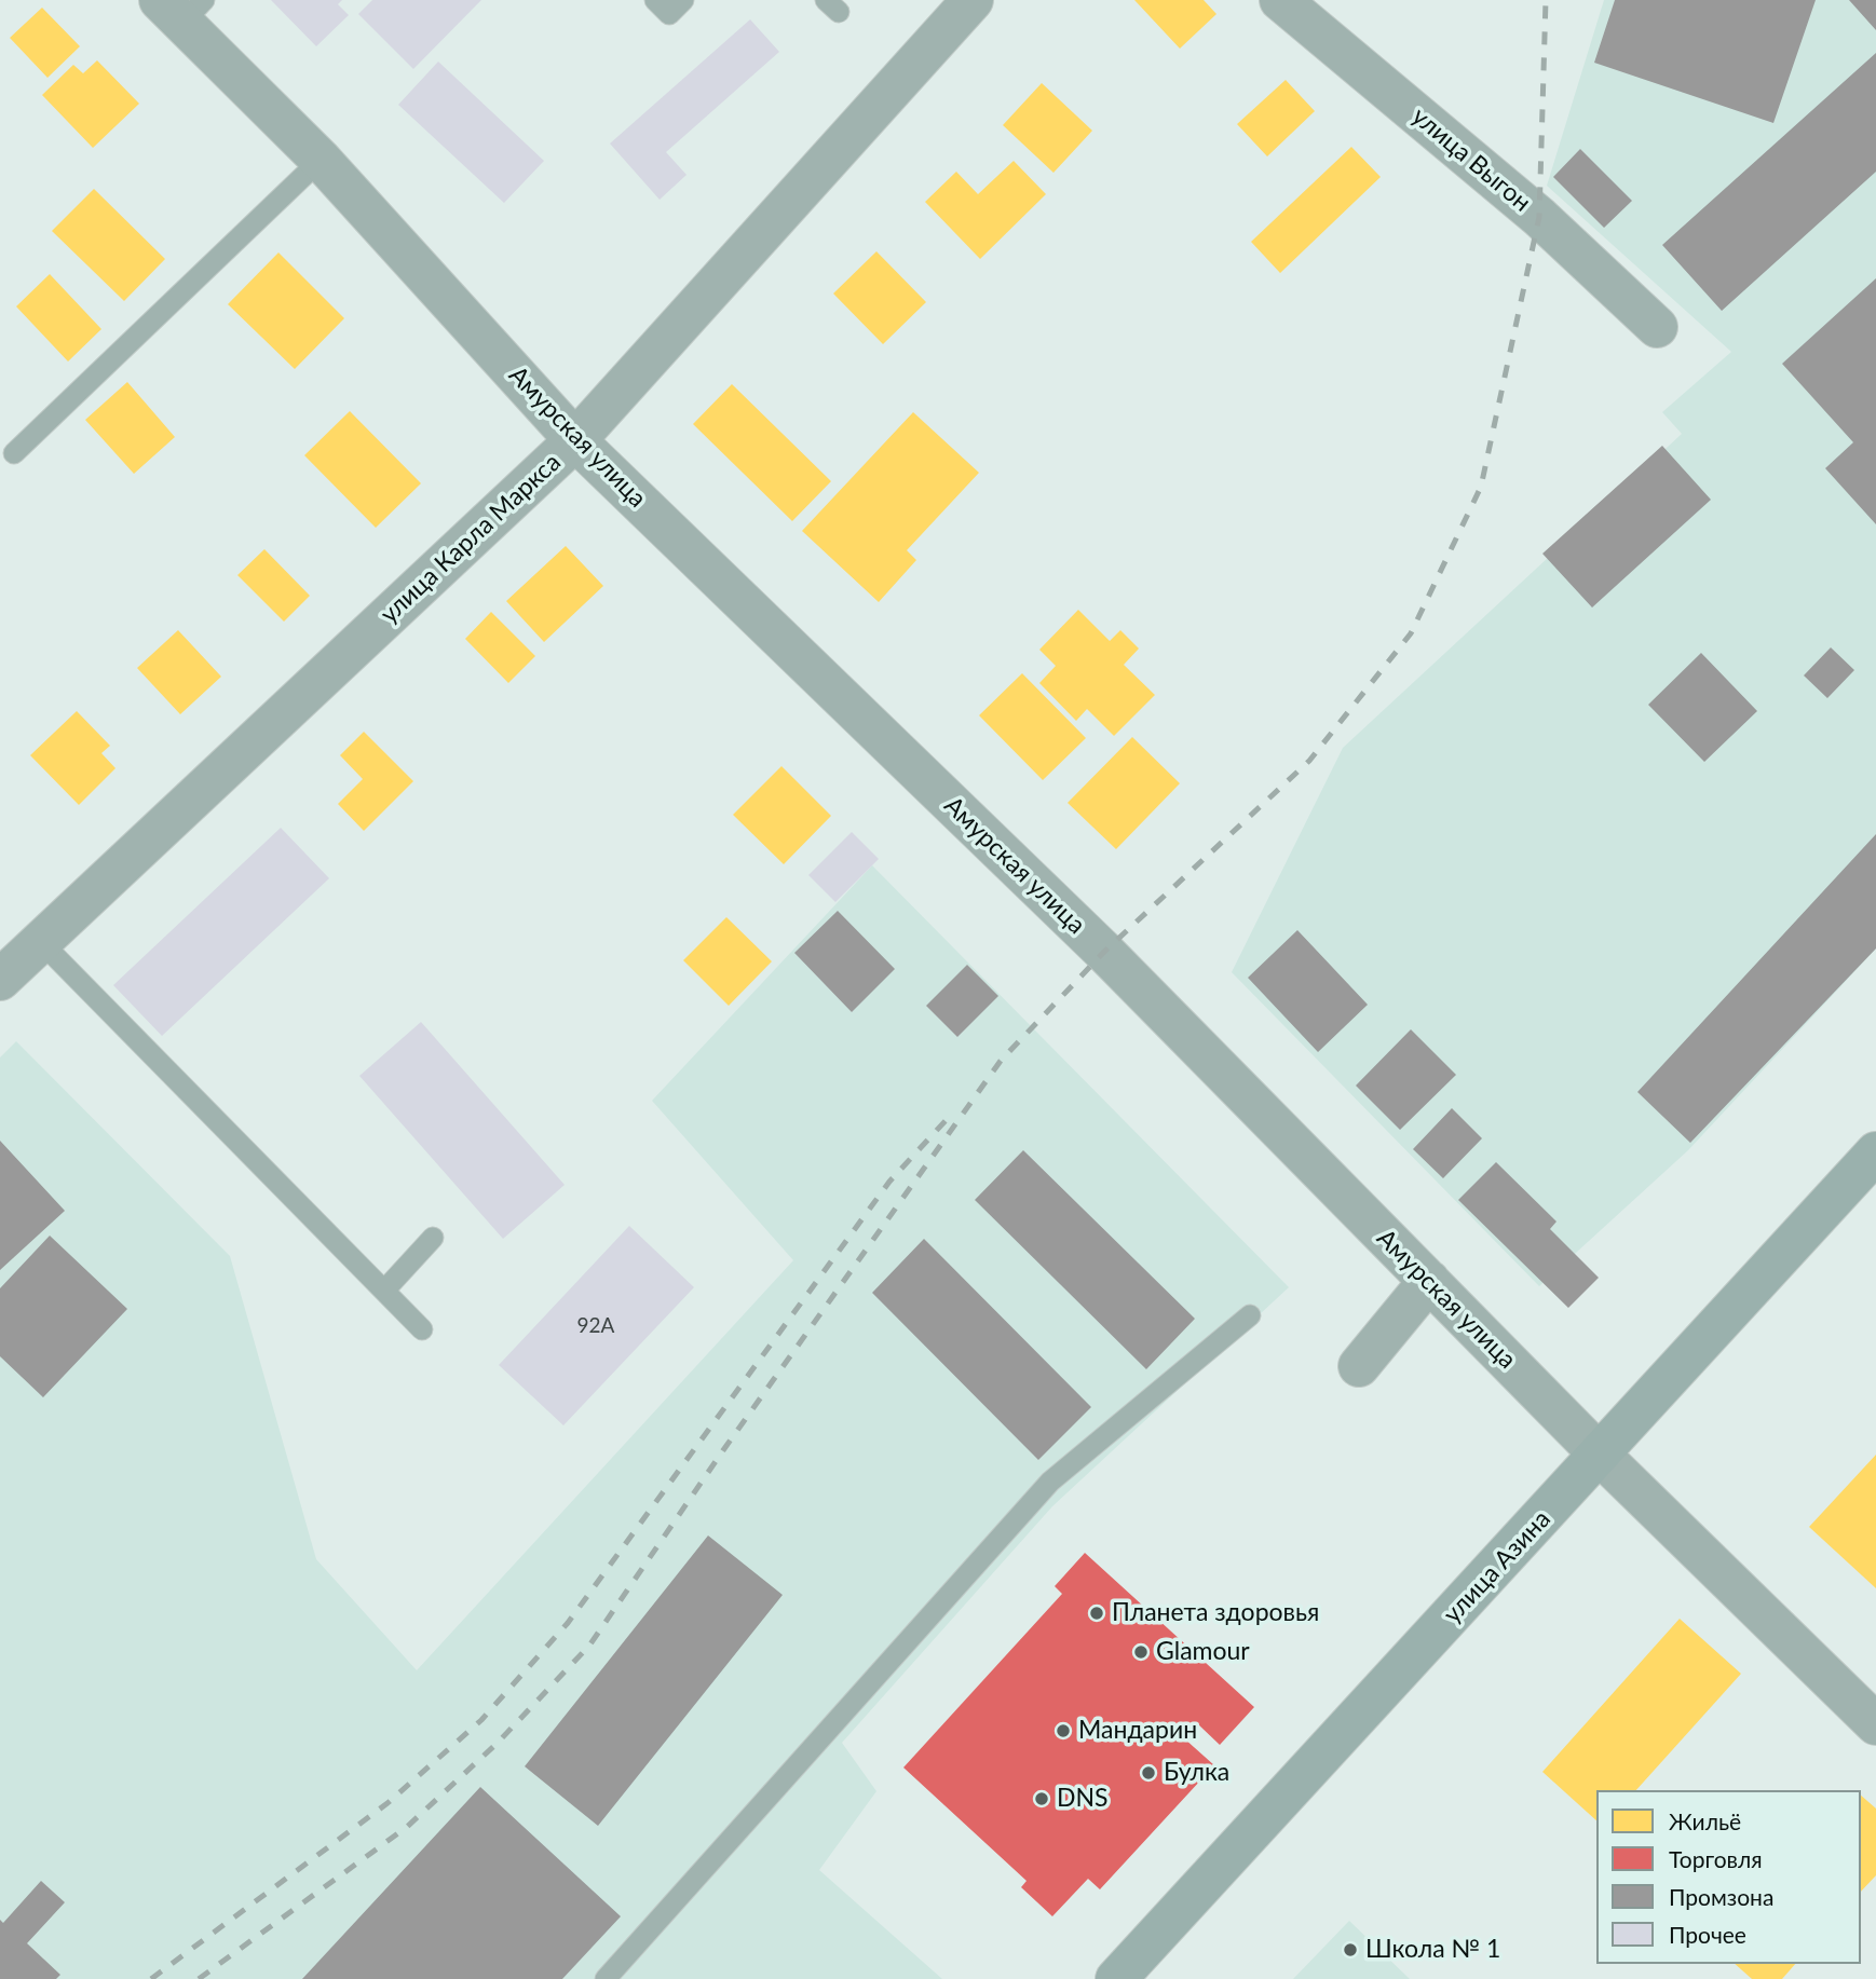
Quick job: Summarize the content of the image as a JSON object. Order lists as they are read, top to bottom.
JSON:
{
  "streets": {
    "main road": ["улица Азина"],
    "street": ["улица Выгон", "Амурская улица", "улица Карла Маркса"]
  },
  "crossings": [
    ["Амурская улица", "улица Карла Маркса"],
    ["Амурская улица", "улица Азина"]
  ],
  "places": [
    "Планета здоровья",
    "Glamour",
    "Мандарин",
    "Булка",
    "DNS",
    "Школа № 1"
  ],
  "house_numbers": ["92А"],
  "legend": [
    "Жильё",
    "Торговля",
    "Промзона",
    "Прочее"
  ]
}
